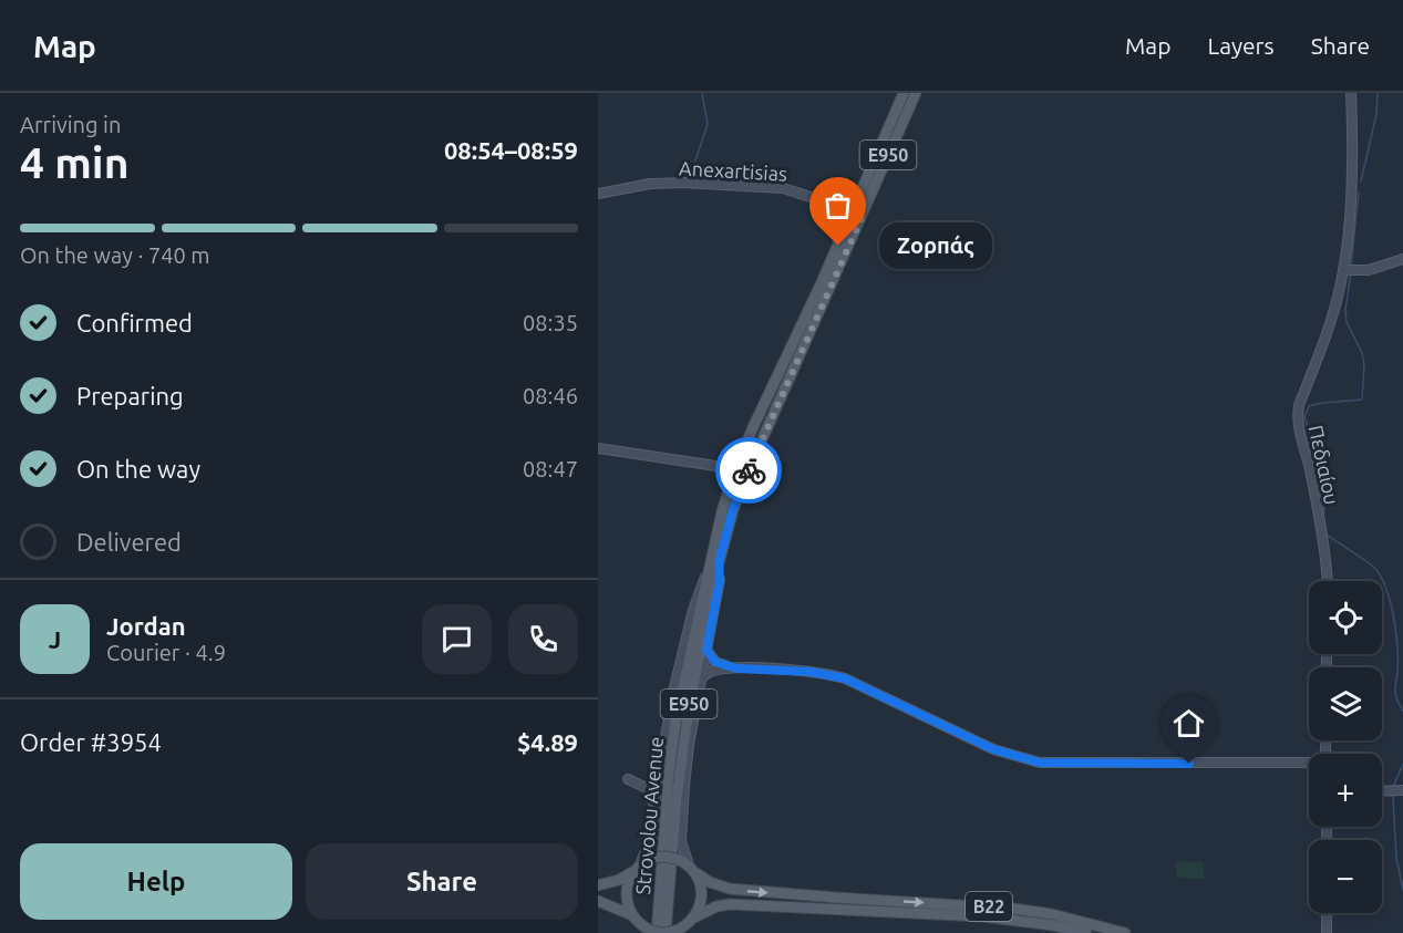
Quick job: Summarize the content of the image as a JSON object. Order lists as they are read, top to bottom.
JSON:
{
  "streets": {
    "main road": ["E950", "Strovolou Avenue", "B22"],
    "street": ["Anexartisias", "Πεδιαίου"]
  },
  "crossings": [
    ["E950", "Anexartisias"],
    ["E950", "Strovolou Avenue"],
    ["Strovolou Avenue", "B22"]
  ],
  "places": ["Ζορπάς"],
  "page": {
    "header": "Map",
    "nav": ["Map", "Layers", "Share"],
    "heading": ["4 min", "Arriving in", "08:54–08:59"],
    "panel": [
      "Jordan",
      "Courier · 4.9",
      "Order #3954",
      "$4.89"
    ],
    "bar": "On the way · 740 m",
    "bubble": "Ζορπάς",
    "list": [
      ["Confirmed", "08:35"],
      ["Preparing", "08:46"],
      ["On the way", "08:47"],
      "Delivered"
    ],
    "map_buttons": ["+", "−"],
    "round": "J",
    "buttons": ["Help", "Share"]
  }
}
